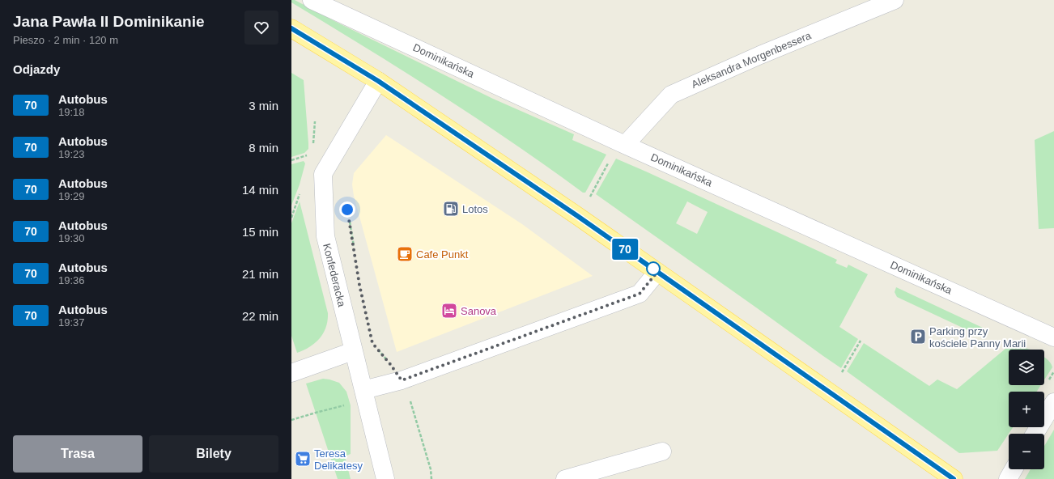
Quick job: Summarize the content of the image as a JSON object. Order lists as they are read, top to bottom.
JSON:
{
  "streets": {
    "street": ["Aleksandra Morgenbessera", "Dominikańska", "Konfederacka"]
  },
  "crossings": [
    ["Aleksandra Morgenbessera", "Dominikańska"]
  ],
  "places": {
    "fuel station": ["Lotos"],
    "cafe": ["Cafe Punkt"],
    "hotel": ["Sanova"],
    "parking": ["Parking przy kościele Panny Marii"],
    "supermarket": ["Teresa Delikatesy"]
  },
  "lines": ["bus line 70"],
  "page": {
    "heading": [
      ["Jana Pawła II Dominikanie", "Pieszo · 2 min · 120 m"],
      "Odjazdy"
    ],
    "on_map": "70",
    "list": [
      {
        "mark": "70",
        "name": "Autobus",
        "note": "19:18",
        "value": "3 min"
      },
      {
        "mark": "70",
        "name": "Autobus",
        "note": "19:23",
        "value": "8 min"
      },
      {
        "mark": "70",
        "name": "Autobus",
        "note": "19:29",
        "value": "14 min"
      },
      {
        "mark": "70",
        "name": "Autobus",
        "note": "19:30",
        "value": "15 min"
      },
      {
        "mark": "70",
        "name": "Autobus",
        "note": "19:36",
        "value": "21 min"
      },
      {
        "mark": "70",
        "name": "Autobus",
        "note": "19:37",
        "value": "22 min"
      }
    ],
    "map_buttons": ["+", "−"],
    "buttons": ["Trasa", "Bilety"]
  }
}
